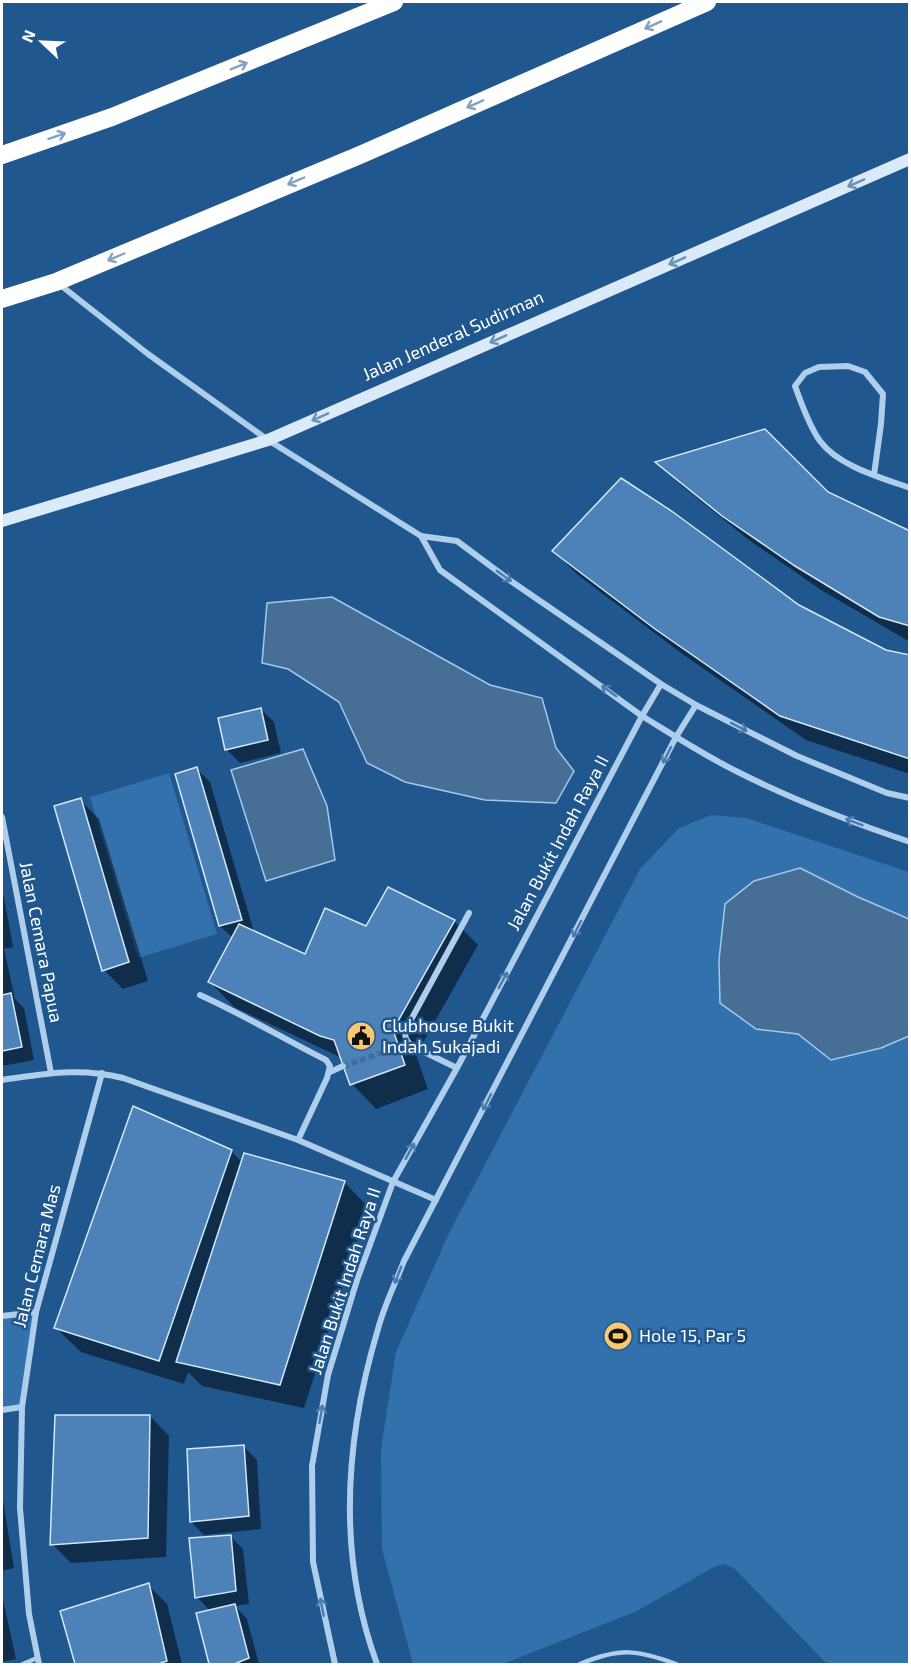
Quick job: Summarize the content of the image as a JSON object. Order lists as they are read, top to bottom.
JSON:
{
  "streets": {
    "street": [
      "Jalan Jenderal Sudirman",
      "Jalan Bukit Indah Raya II",
      "Jalan Cemara Papua",
      "Jalan Cemara Mas"
    ]
  },
  "one_way": ["Jalan Jenderal Sudirman"],
  "places": {
    "public building": ["Clubhouse Bukit Indah Sukajadi"],
    "sports": ["Hole 15, Par 5"]
  },
  "north": "top left"
}
